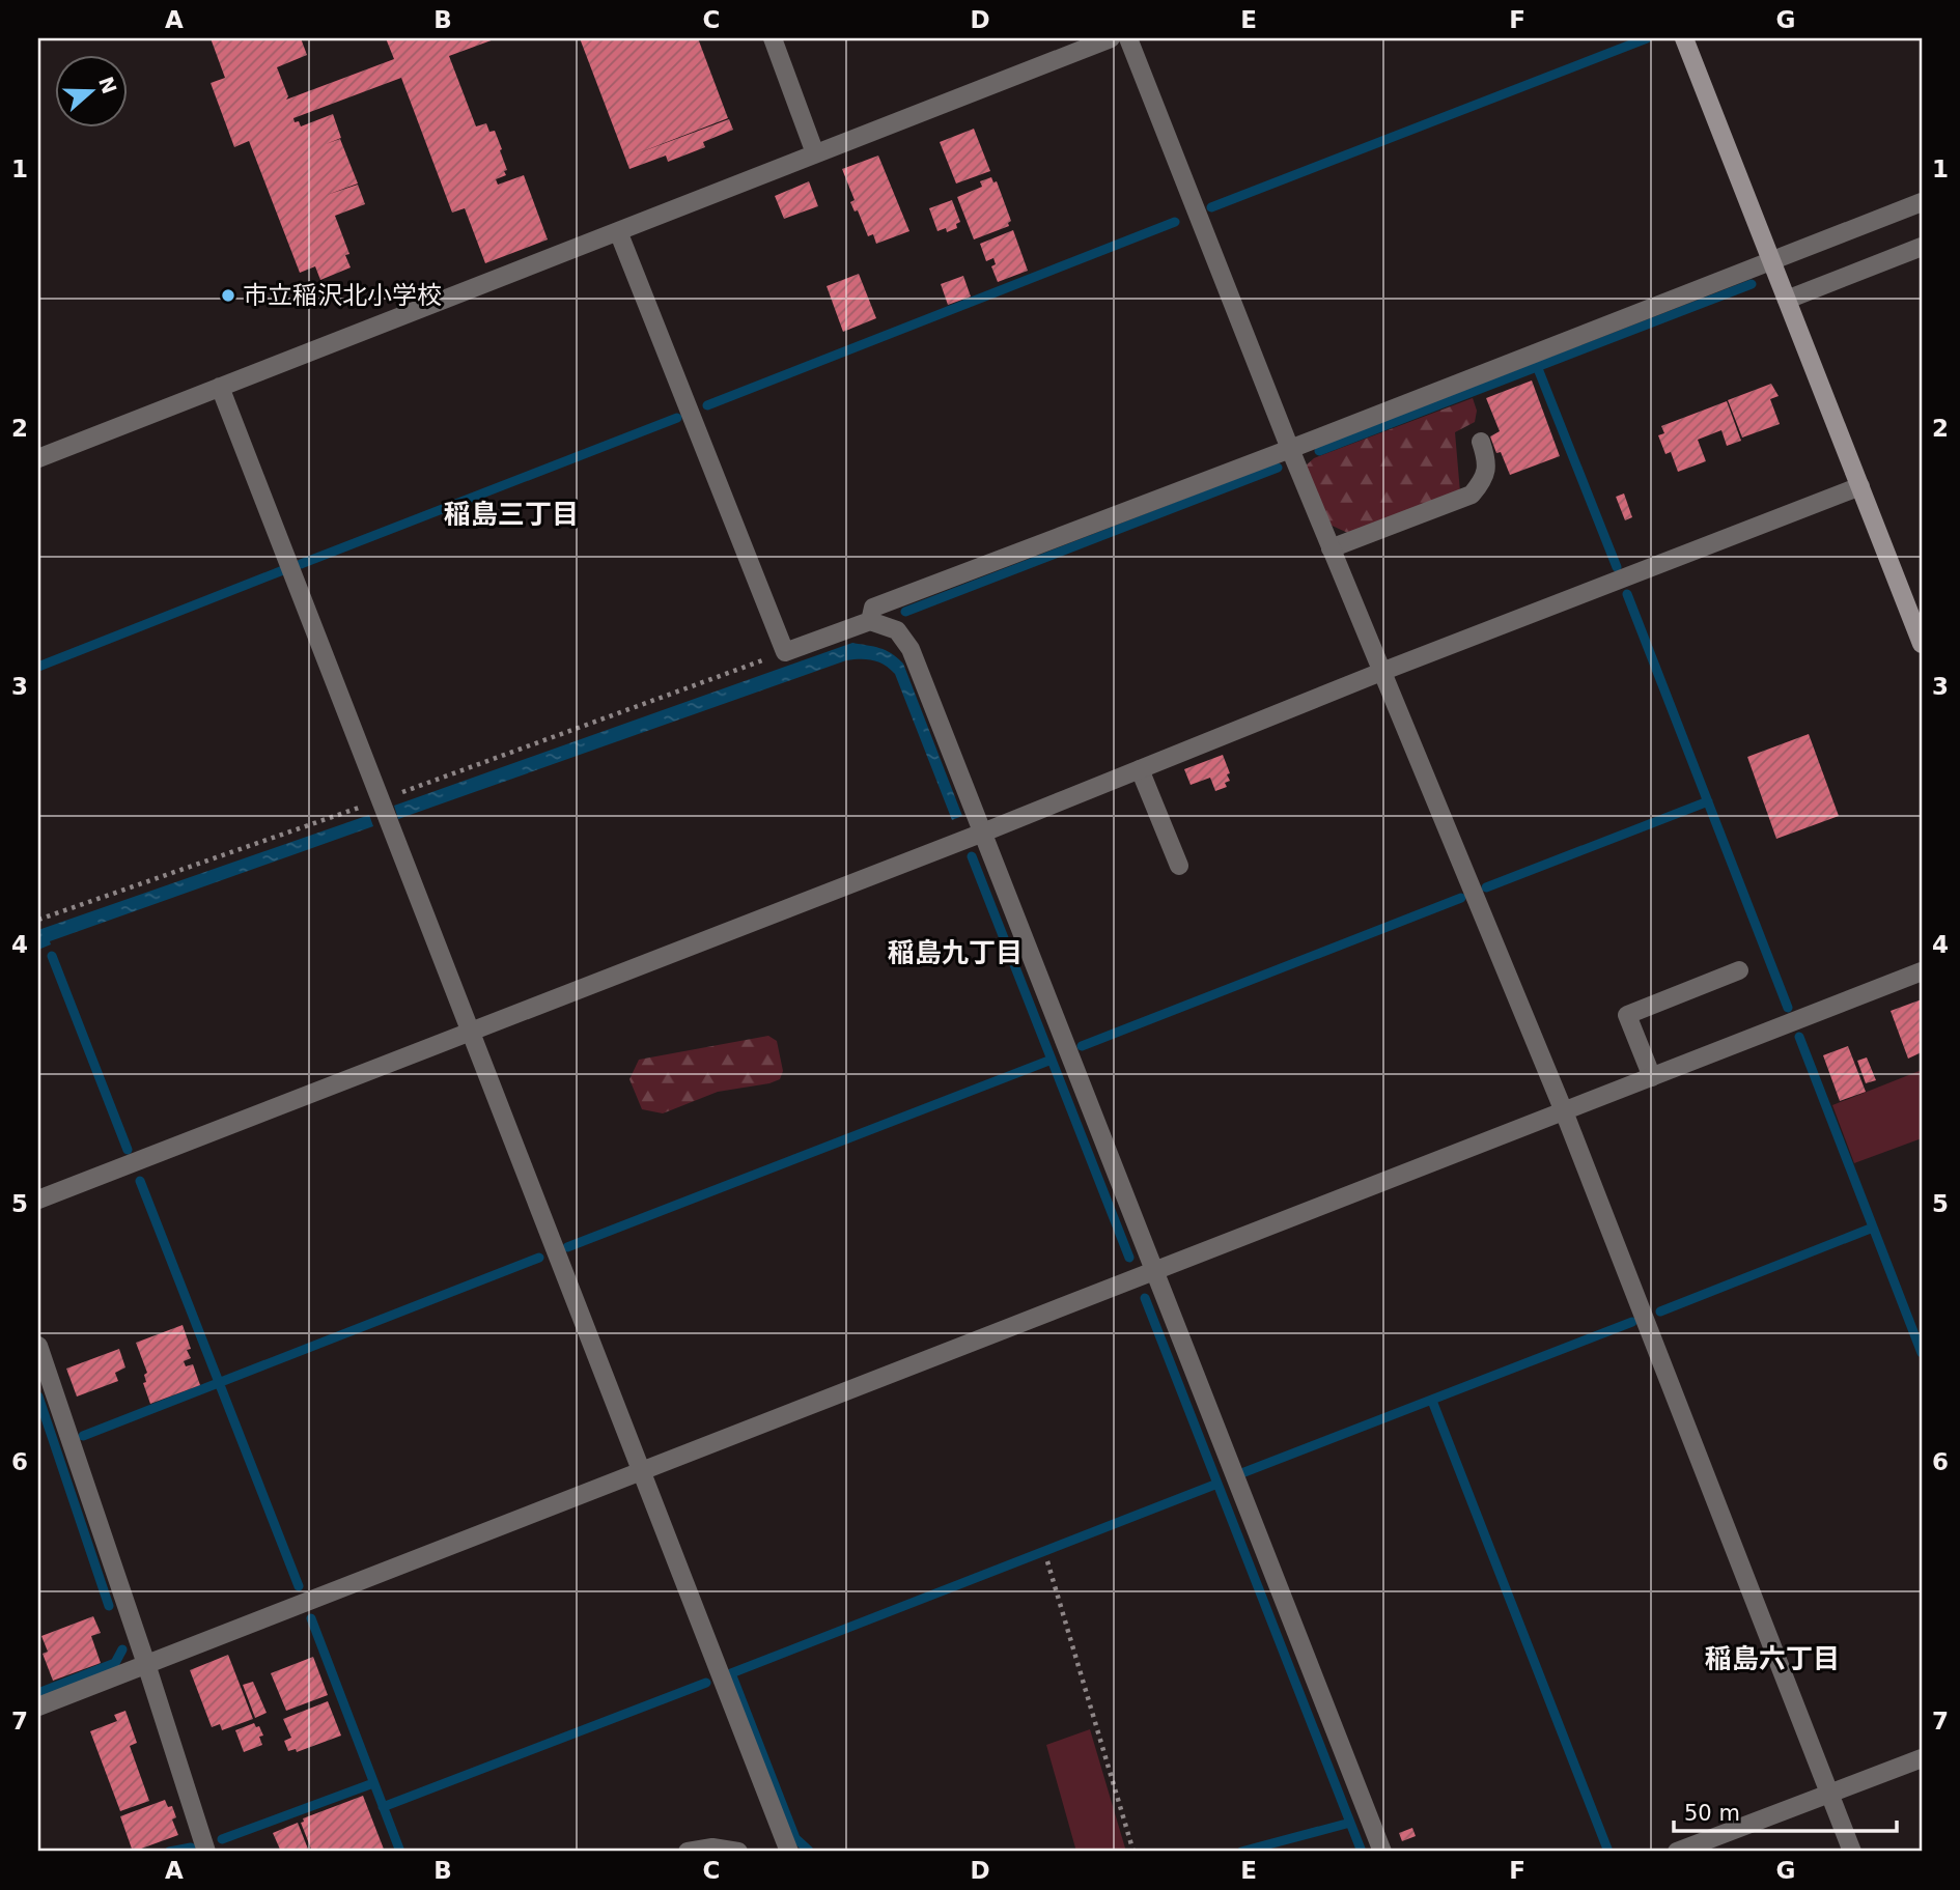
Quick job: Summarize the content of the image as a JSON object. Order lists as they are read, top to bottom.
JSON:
{
  "districts": ["稲島三丁目", "稲島九丁目", "稲島六丁目"],
  "places": ["市立稲沢北小学校"],
  "scale_bar": "50 m",
  "north": "right",
  "grid": {
    "columns": [
      "A",
      "B",
      "C",
      "D",
      "E",
      "F",
      "G"
    ],
    "rows": [
      "1",
      "2",
      "3",
      "4",
      "5",
      "6",
      "7"
    ]
  }
}
